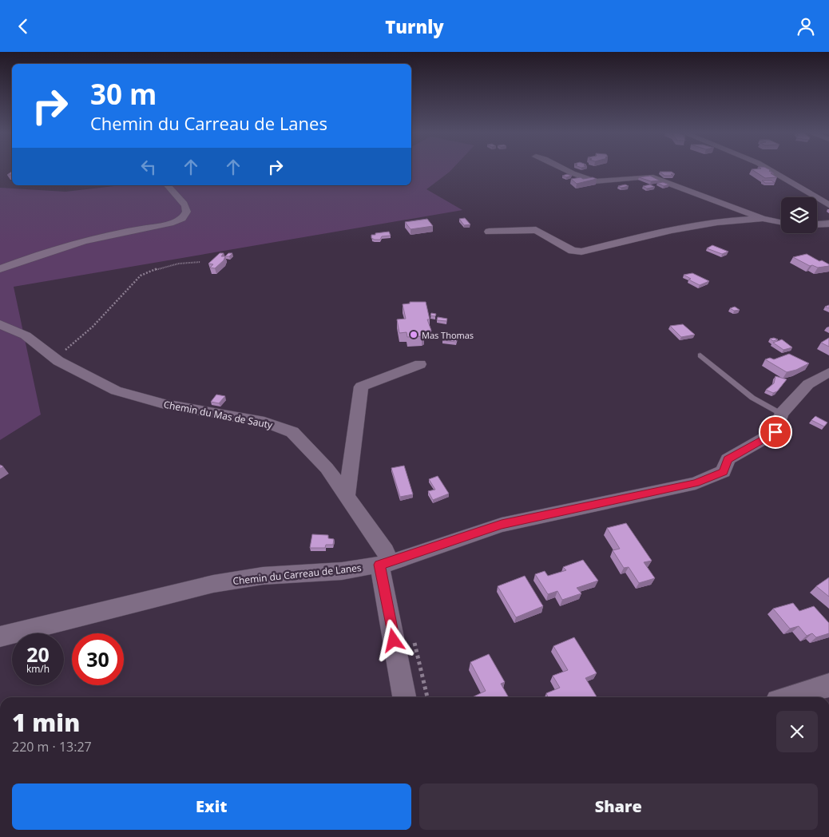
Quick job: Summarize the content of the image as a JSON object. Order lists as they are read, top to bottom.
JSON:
{
  "streets": {
    "street": ["Chemin du Mas de Sauty", "Chemin du Carreau de Lanes"]
  },
  "crossings": [
    ["Chemin du Mas de Sauty", "Chemin du Carreau de Lanes"]
  ],
  "places": ["Mas Thomas"],
  "page": {
    "header": "Turnly",
    "turn": ["30 m", "Chemin du Carreau de Lanes"],
    "speed": "20 km/h",
    "limit": "30",
    "heading": ["1 min", "220 m · 13:27"],
    "buttons": ["Exit", "Share"]
  }
}
